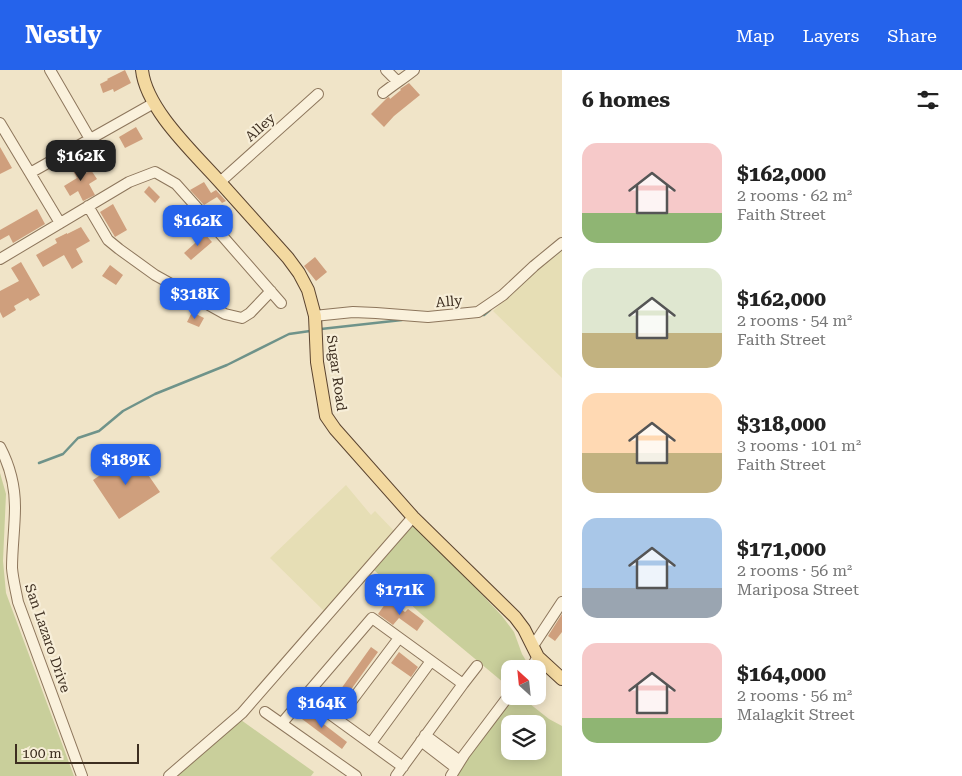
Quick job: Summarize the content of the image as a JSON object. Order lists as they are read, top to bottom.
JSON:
{
  "streets": {
    "main road": ["Sugar Road"],
    "street": ["Alley", "Ally", "San Lazaro Drive"]
  },
  "crossings": [
    ["Alley", "Sugar Road"],
    ["Ally", "Sugar Road"]
  ],
  "scale_bar": "100 m",
  "north": "top left",
  "page": {
    "header": "Nestly",
    "nav": ["Map", "Layers", "Share"],
    "heading": "6 homes",
    "list": [
      {
        "name": "$162,000",
        "note": "2 rooms · 62 m² · Faith Street"
      },
      {
        "name": "$162,000",
        "note": "2 rooms · 54 m² · Faith Street"
      },
      {
        "name": "$318,000",
        "note": "3 rooms · 101 m² · Faith Street"
      },
      {
        "name": "$171,000",
        "note": "2 rooms · 56 m² · Mariposa Street"
      },
      {
        "name": "$164,000",
        "note": "2 rooms · 56 m² · Malagkit Street"
      }
    ],
    "price": [
      "$162K",
      "$162K",
      "$318K",
      "$189K",
      "$171K",
      "$164K"
    ],
    "scale": "100 m"
  }
}
